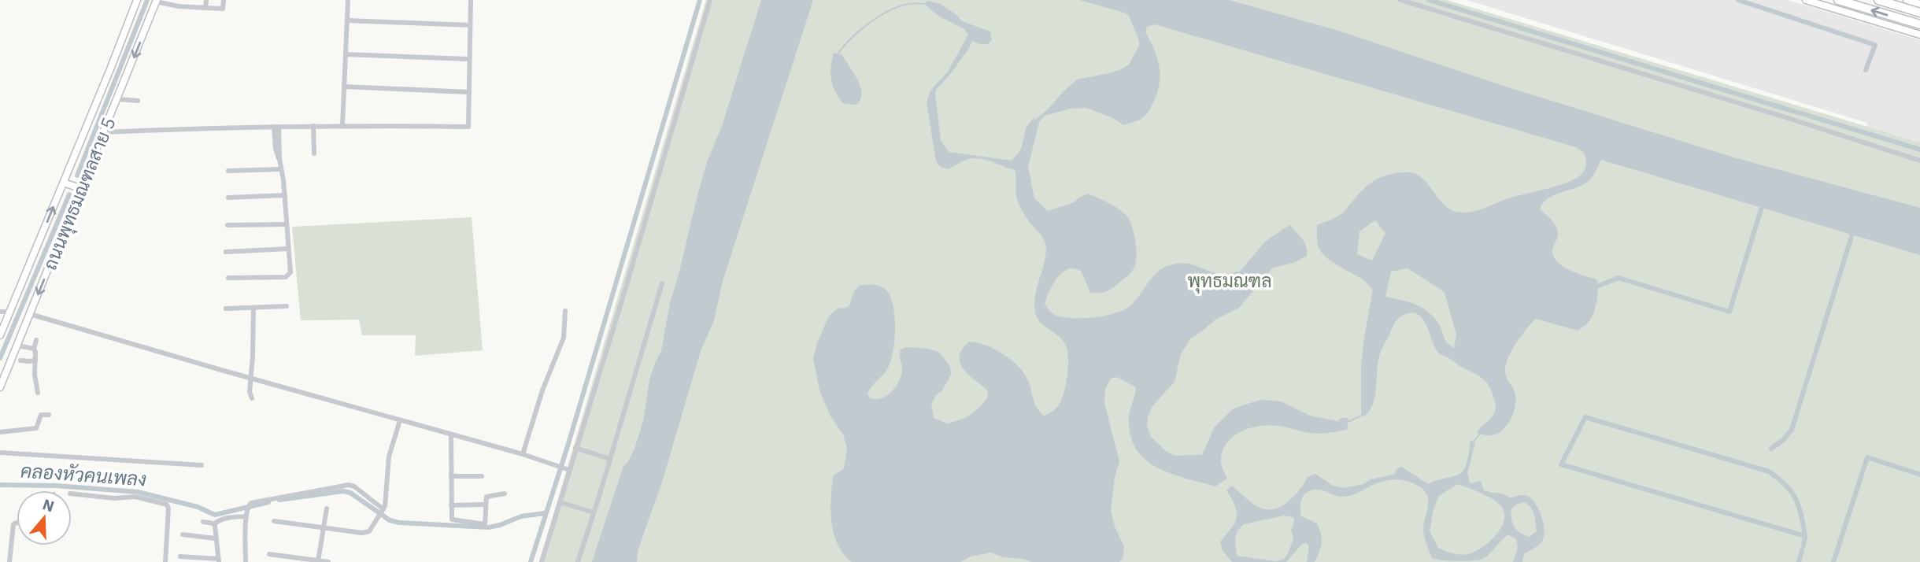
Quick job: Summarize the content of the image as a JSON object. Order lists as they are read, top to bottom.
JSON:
{
  "streets": {
    "main road": ["ถนนพุทธมณฑลสาย 5"]
  },
  "water": ["คลองหัวคนเพลง"],
  "parks": ["พุทธมณฑล"],
  "north": "top"
}
